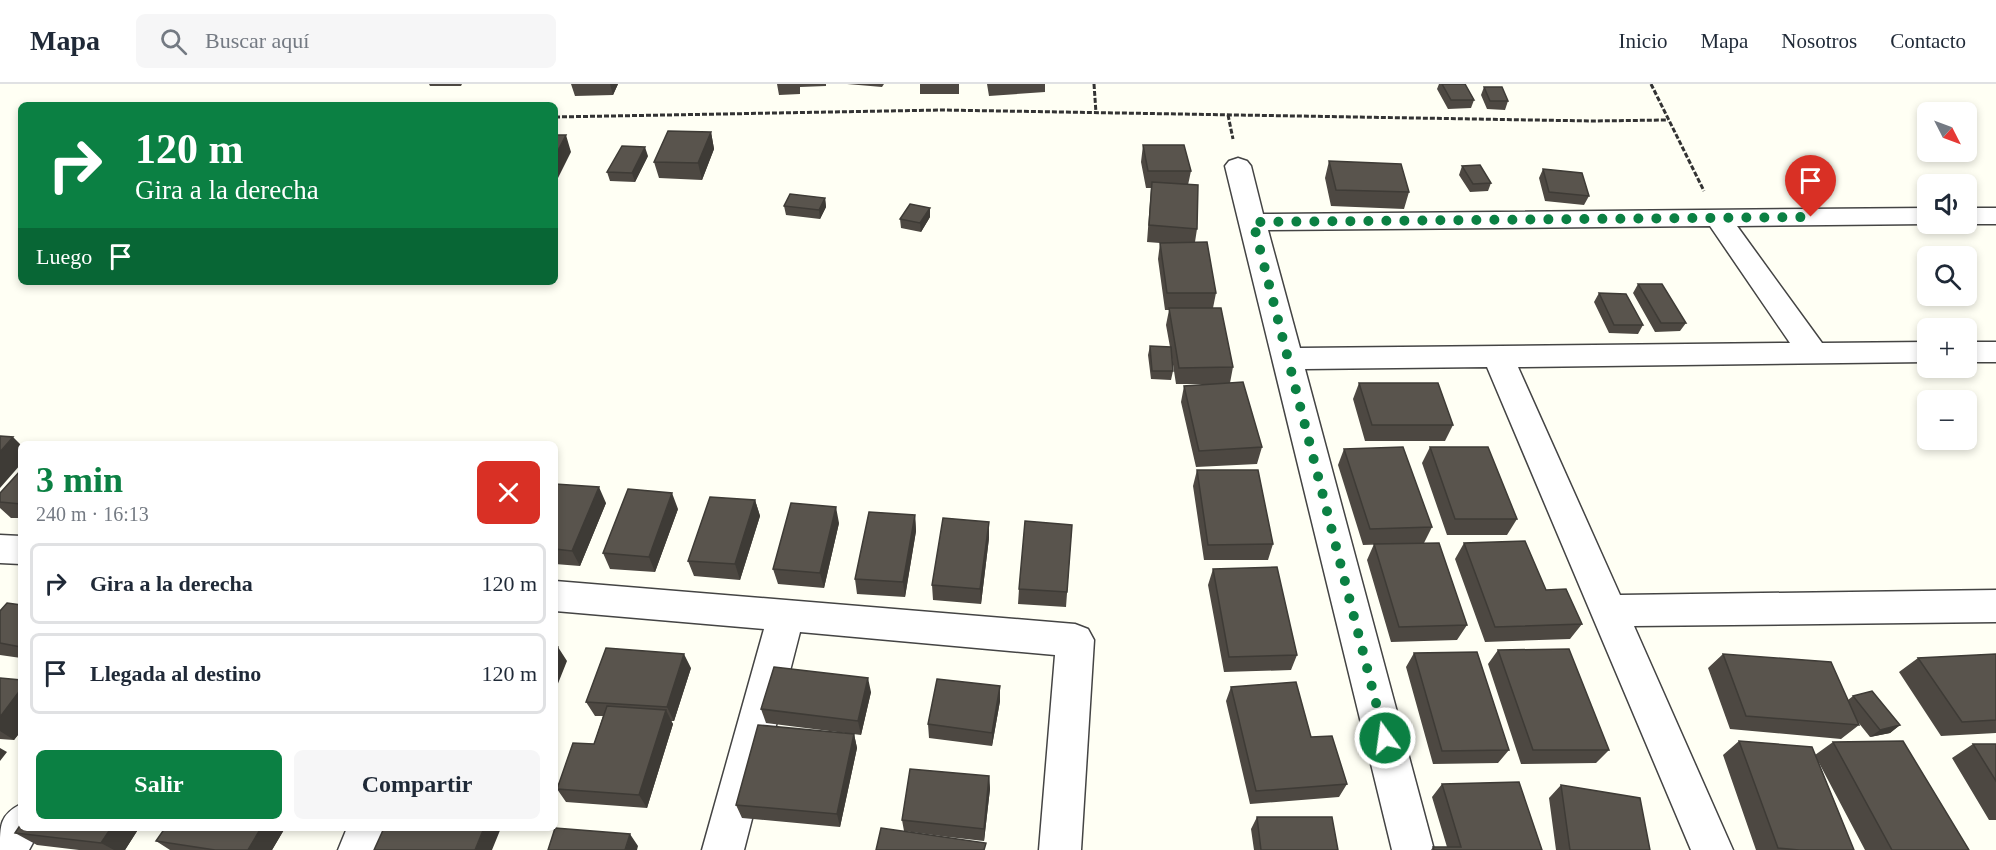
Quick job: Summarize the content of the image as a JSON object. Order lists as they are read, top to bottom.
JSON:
{
  "north": "bottom right",
  "page": {
    "header": "Mapa",
    "search": "Buscar aquí",
    "nav": [
      "Inicio",
      "Mapa",
      "Nosotros",
      "Contacto"
    ],
    "map_buttons": ["+", "−"],
    "turn": ["120 m", "Gira a la derecha"],
    "then": "Luego",
    "heading": ["3 min", "240 m · 16:13"],
    "list": [
      {
        "name": "Gira a la derecha",
        "value": "120 m"
      },
      {
        "name": "Llegada al destino",
        "value": "120 m"
      }
    ],
    "buttons": ["Salir", "Compartir"]
  }
}
